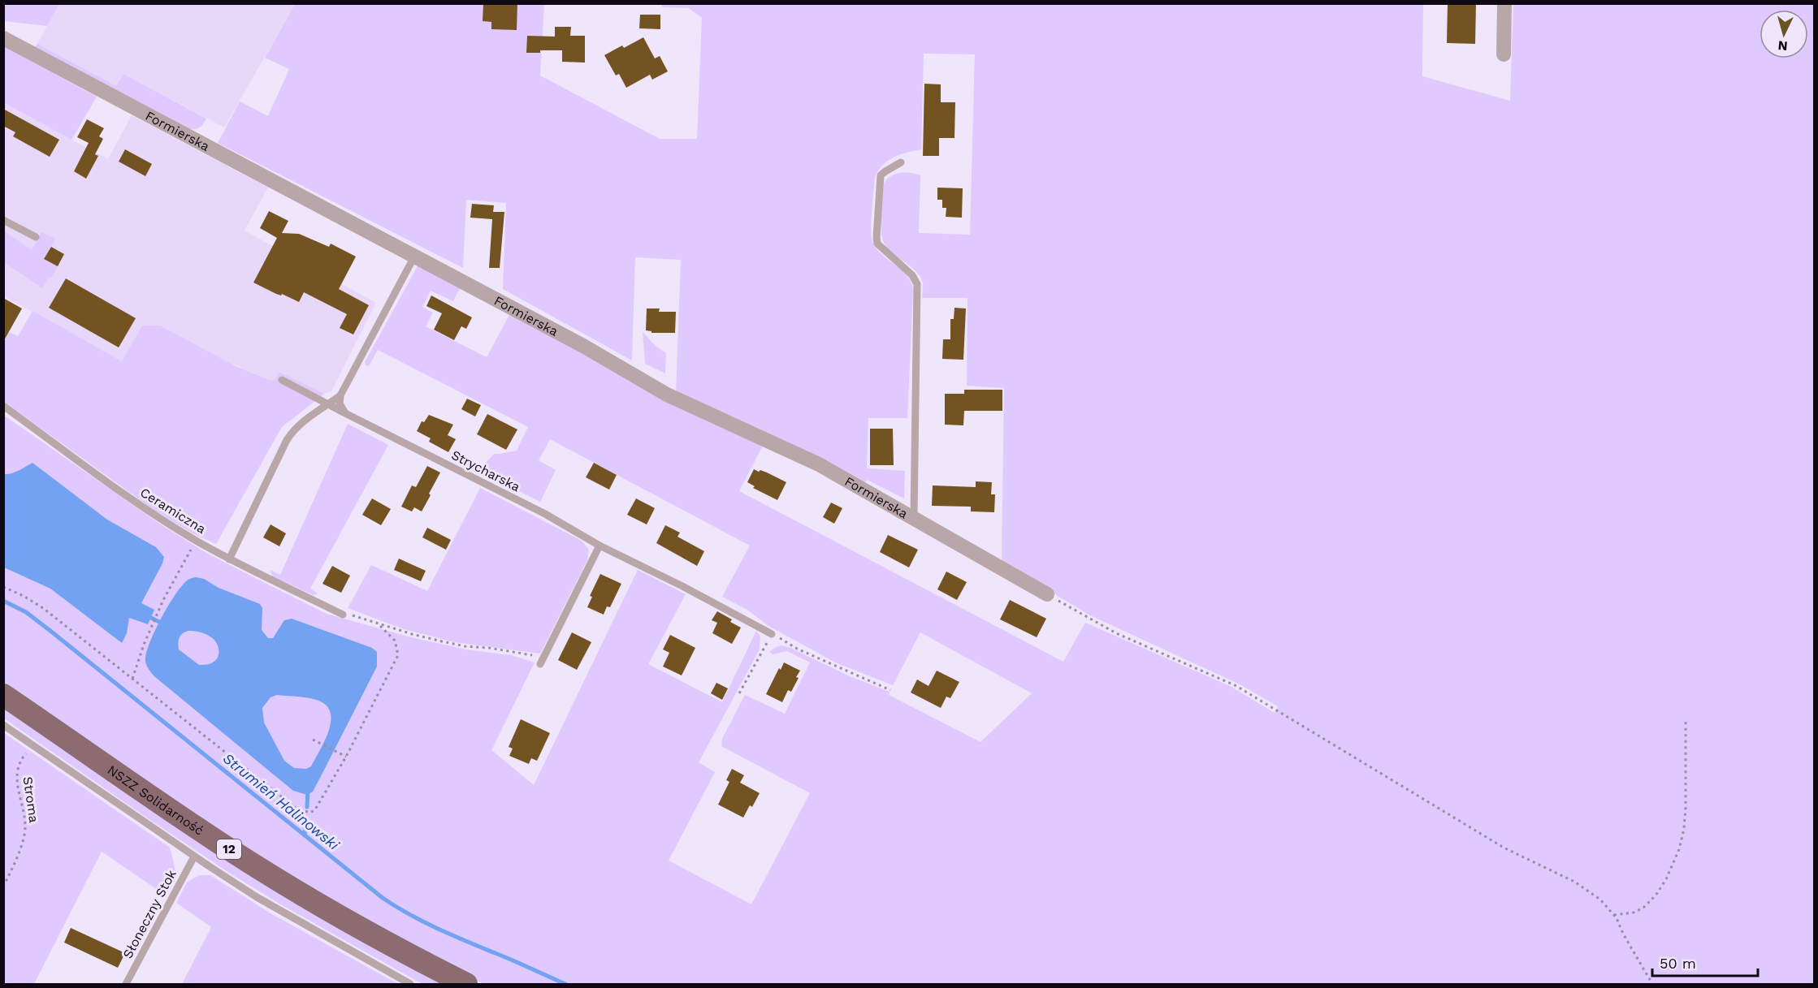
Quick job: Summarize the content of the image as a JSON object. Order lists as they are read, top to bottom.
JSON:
{
  "streets": {
    "main road": ["NSZZ Solidarność", "12"],
    "street": ["Formierska"],
    "lane": ["Strycharska", "Ceramiczna", "Słoneczny Stok"],
    "path": ["Stroma"]
  },
  "water": ["Strumień Halinowski"],
  "scale_bar": "50 m",
  "north": "bottom"
}
